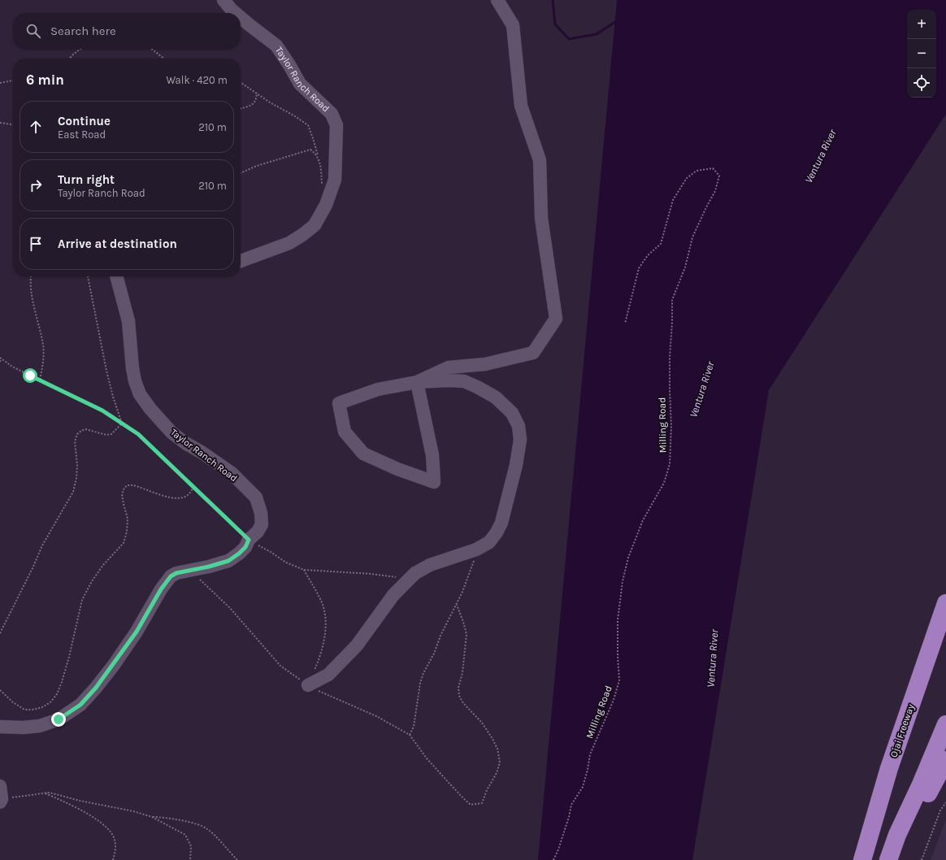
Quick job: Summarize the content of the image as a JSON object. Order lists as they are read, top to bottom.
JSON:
{
  "streets": {
    "highway": ["Ojai Freeway"],
    "street": ["Taylor Ranch Road"],
    "path": ["Milling Road"]
  },
  "water": ["Ventura River"],
  "page": {
    "map_buttons": ["+", "−"],
    "search": "Search here",
    "heading": ["6 min", "Walk · 420 m"],
    "list": [
      ["Continue", "East Road", "210 m"],
      ["Turn right", "Taylor Ranch Road", "210 m"],
      "Arrive at destination"
    ]
  }
}
